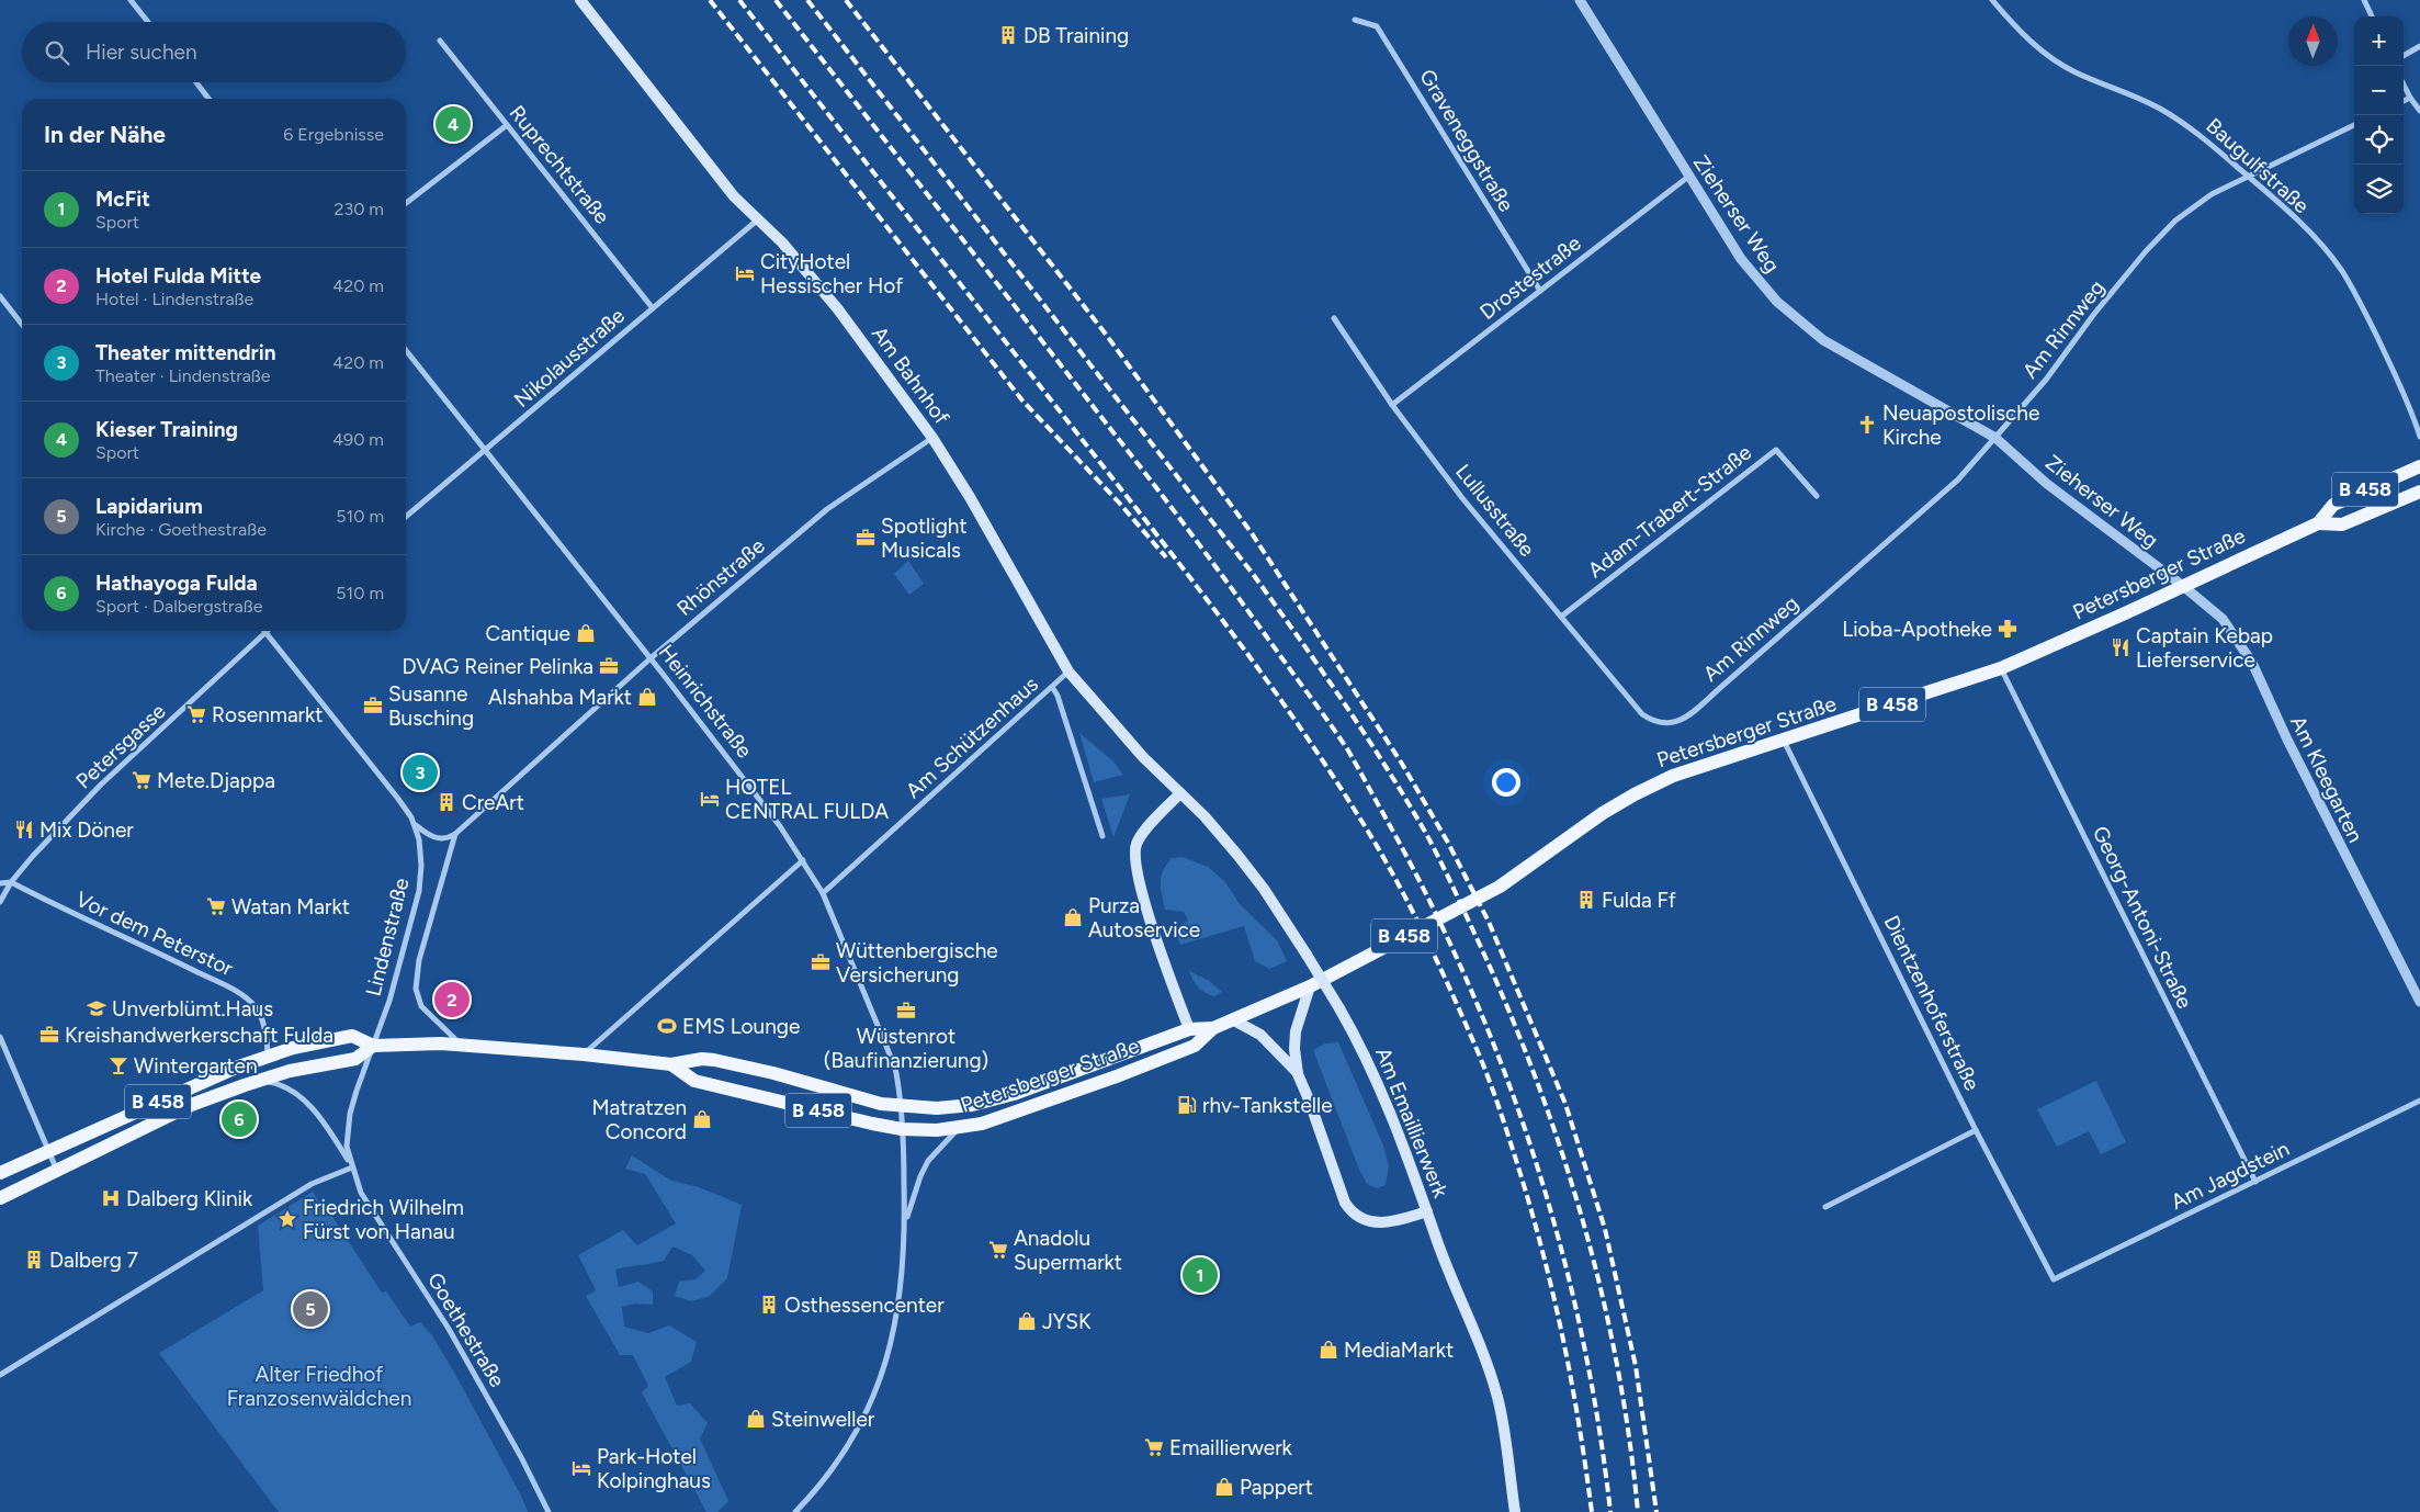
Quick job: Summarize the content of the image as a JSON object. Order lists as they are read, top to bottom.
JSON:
{
  "streets": {
    "main road": [
      "Am Bahnhof",
      "B 458",
      "Petersberger Straße",
      "Am Emaillierwerk"
    ],
    "street": [
      "Graveneggstraße",
      "Ruprechtstraße",
      "Baugulfstraße",
      "Zieherser Weg",
      "Drostestraße",
      "Am Rinnweg",
      "Nikolausstraße",
      "Lullusstraße",
      "Adam-Trabert-Straße",
      "Rhönstraße",
      "Heinrichstraße",
      "Am Schützenhaus",
      "Petersgasse",
      "Am Kleegarten",
      "Georg-Antoni-Straße",
      "Vor dem Peterstor",
      "Lindenstraße",
      "Dientzenhoferstraße",
      "Am Jagdstein",
      "Goethestraße"
    ]
  },
  "crossings": [
    ["Graveneggstraße", "Drostestraße"],
    ["Ruprechtstraße", "Nikolausstraße"],
    ["Baugulfstraße", "Am Rinnweg"],
    ["Zieherser Weg", "Drostestraße"],
    ["Zieherser Weg", "Am Rinnweg"],
    ["Zieherser Weg", "Petersberger Straße"],
    ["Zieherser Weg", "Am Kleegarten"],
    ["Drostestraße", "Lullusstraße"],
    ["Am Rinnweg", "Lullusstraße"],
    ["Nikolausstraße", "Am Bahnhof"],
    ["Nikolausstraße", "Heinrichstraße"],
    ["Am Bahnhof", "Rhönstraße"],
    ["Am Bahnhof", "Am Schützenhaus"],
    ["Am Bahnhof", "Am Emaillierwerk"],
    ["B 458", "Petersberger Straße"],
    ["B 458", "Vor dem Peterstor"],
    ["B 458", "Lindenstraße"],
    ["B 458", "Goethestraße"],
    ["Lullusstraße", "Adam-Trabert-Straße"],
    ["Petersberger Straße", "Heinrichstraße"],
    ["Petersberger Straße", "Am Kleegarten"],
    ["Petersberger Straße", "Georg-Antoni-Straße"],
    ["Petersberger Straße", "Lindenstraße"],
    ["Petersberger Straße", "Dientzenhoferstraße"],
    ["Petersberger Straße", "Goethestraße"],
    ["Rhönstraße", "Heinrichstraße"],
    ["Rhönstraße", "Lindenstraße"],
    ["Heinrichstraße", "Am Schützenhaus"],
    ["Petersgasse", "Vor dem Peterstor"],
    ["Petersgasse", "Lindenstraße"],
    ["Georg-Antoni-Straße", "Am Jagdstein"],
    ["Lindenstraße", "Goethestraße"],
    ["Dientzenhoferstraße", "Am Jagdstein"]
  ],
  "parks": ["Alter Friedhof Franzosenwäldchen"],
  "places": {
    "building": [
      "DB Training",
      "CreArt",
      "Fulda Ff",
      "Dalberg 7",
      "Osthessencenter"
    ],
    "hotel": ["CityHotel Hessischer Hof", "HOTEL CENTRAL FULDA", "Park-Hotel Kolpinghaus"],
    "church": ["Neuapostolische Kirche"],
    "office": [
      "Spotlight Musicals",
      "DVAG Reiner Pelinka",
      "Susanne Busching",
      "Wüttenbergische Versicherung",
      "Wüstenrot (Baufinanzierung)",
      "Kreishandwerkerschaft Fulda"
    ],
    "pharmacy": ["Lioba-Apotheke"],
    "shop": [
      "Cantique",
      "Alshahba Markt",
      "Purza Autoservice",
      "Matratzen Concord",
      "JYSK",
      "MediaMarkt",
      "Steinweller",
      "Pappert"
    ],
    "restaurant": ["Captain Kebap Lieferservice", "Mix Döner"],
    "supermarket": [
      "Rosenmarkt",
      "Mete.Djappa",
      "Watan Markt",
      "Anadolu Supermarkt",
      "Emaillierwerk"
    ],
    "school or university": ["Unverblümt.Haus"],
    "sports": ["EMS Lounge"],
    "bar": ["Wintergarten"],
    "fuel station": ["rhv-Tankstelle"],
    "hospital": ["Dalberg Klinik"],
    "place": ["Friedrich Wilhelm Fürst von Hanau"]
  },
  "north": "top",
  "page": {
    "map_buttons": ["+", "−"],
    "search": "Hier suchen",
    "heading": ["In der Nähe", "6 Ergebnisse"],
    "pins": [
      "4",
      "3",
      "2",
      "6",
      "1",
      "5"
    ],
    "list": [
      {
        "mark": "1",
        "name": "McFit",
        "note": "Sport",
        "value": "230 m"
      },
      {
        "mark": "2",
        "name": "Hotel Fulda Mitte",
        "note": "Hotel · Lindenstraße",
        "value": "420 m"
      },
      {
        "mark": "3",
        "name": "Theater mittendrin",
        "note": "Theater · Lindenstraße",
        "value": "420 m"
      },
      {
        "mark": "4",
        "name": "Kieser Training",
        "note": "Sport",
        "value": "490 m"
      },
      {
        "mark": "5",
        "name": "Lapidarium",
        "note": "Kirche · Goethestraße",
        "value": "510 m"
      },
      {
        "mark": "6",
        "name": "Hathayoga Fulda",
        "note": "Sport · Dalbergstraße",
        "value": "510 m"
      }
    ]
  }
}
